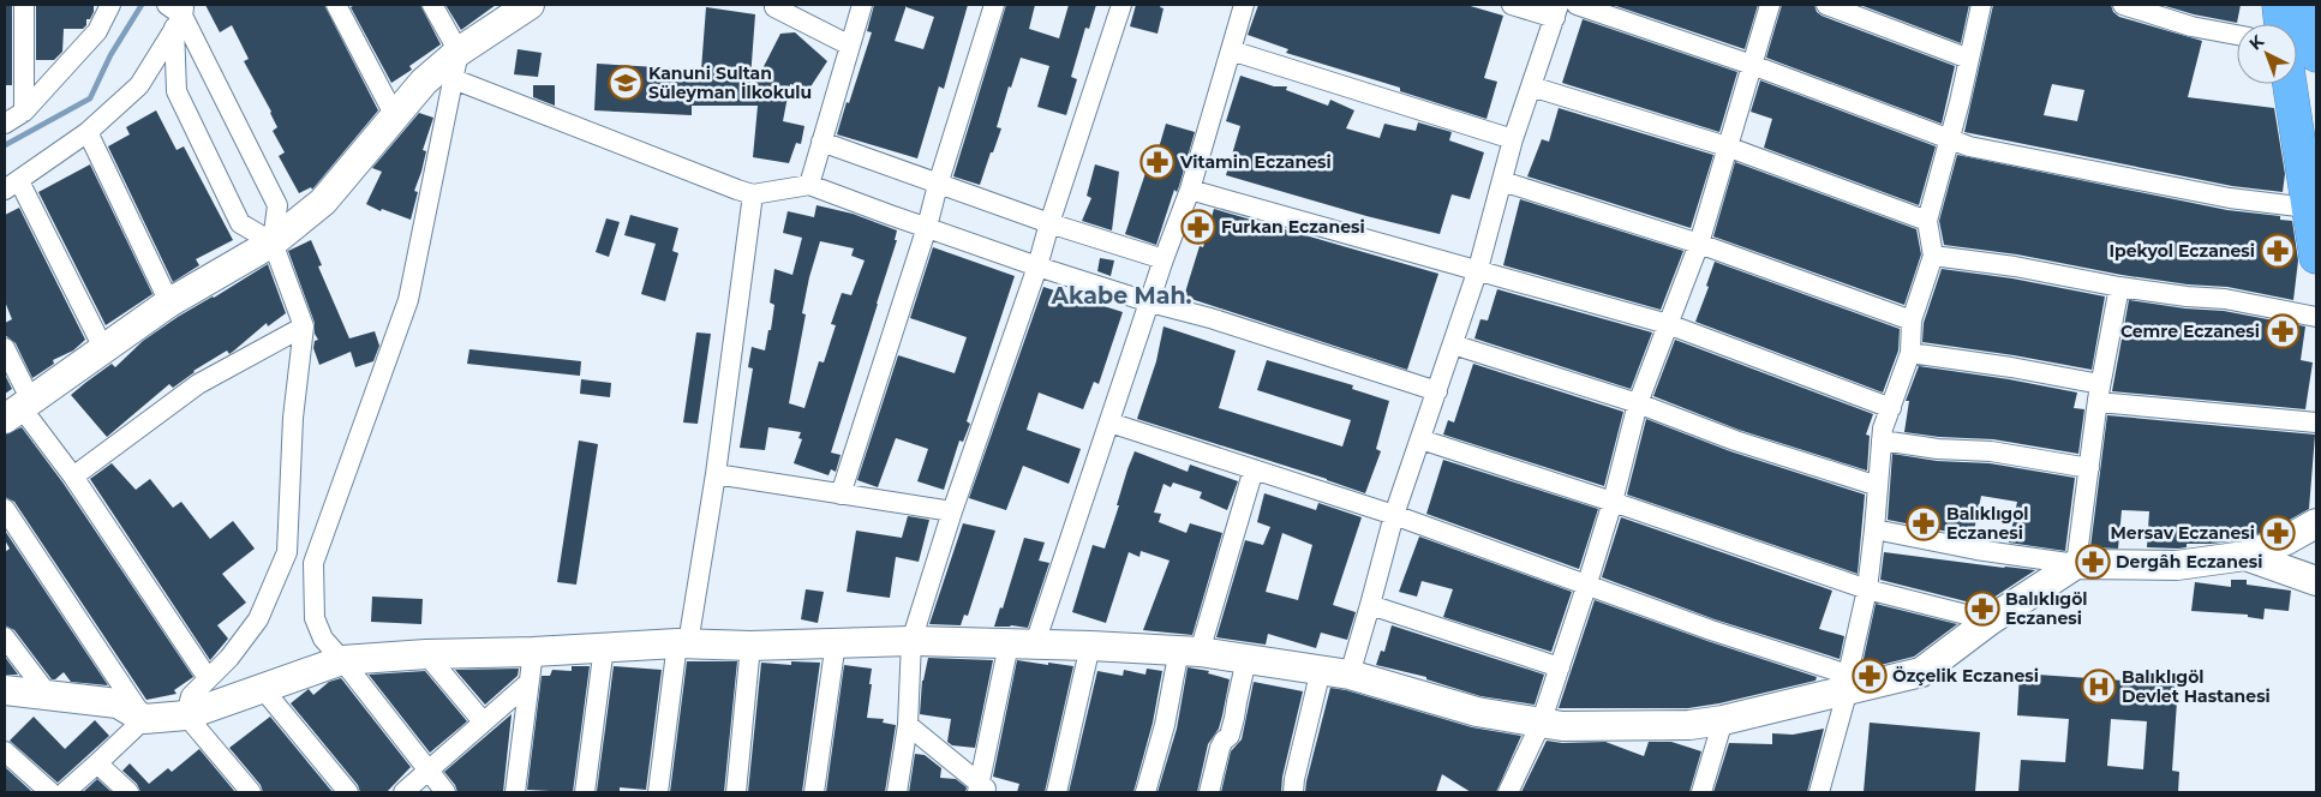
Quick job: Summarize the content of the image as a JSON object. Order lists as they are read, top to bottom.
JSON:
{
  "districts": ["Akabe Mah."],
  "places": {
    "school or university": ["Kanuni Sultan Süleyman İlkokulu"],
    "pharmacy": [
      "Vitamin Eczanesi",
      "Furkan Eczanesi",
      "Ipekyol Eczanesi",
      "Cemre Eczanesi",
      "Balıklıgol Eczanesi",
      "Mersav Eczanesi",
      "Dergâh Eczanesi",
      "Balıklıgöl Eczanesi",
      "Özçelik Eczanesi"
    ],
    "hospital": ["Balıklıgöl Devlet Hastanesi"]
  },
  "north": "top left"
}
